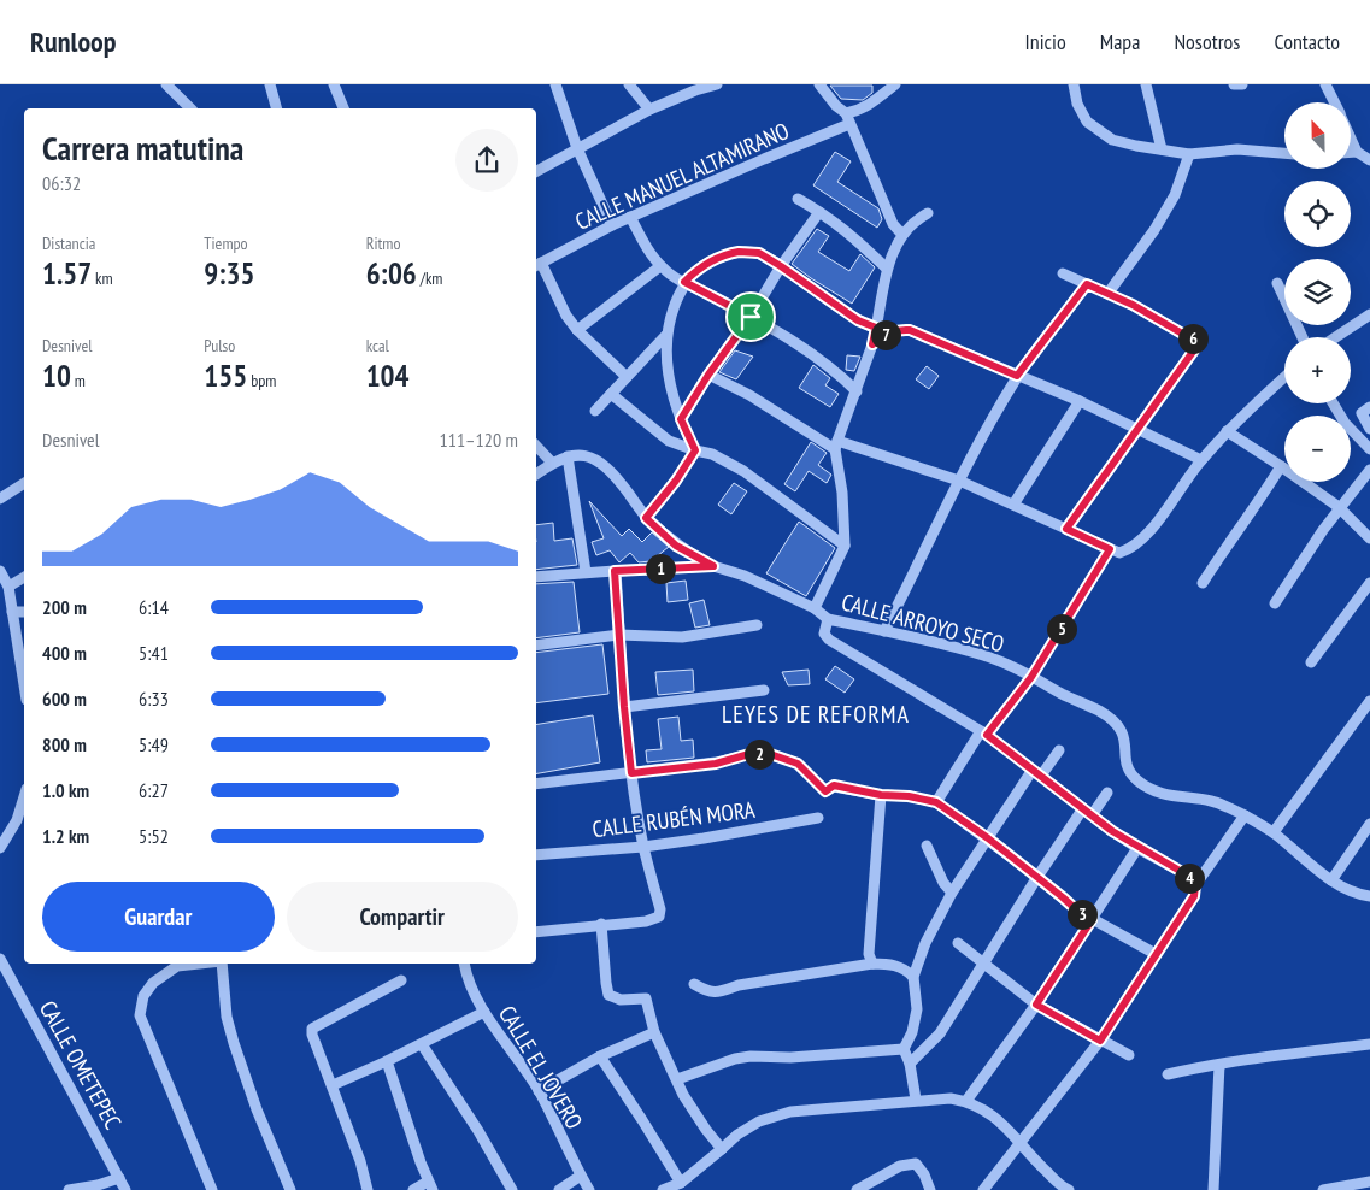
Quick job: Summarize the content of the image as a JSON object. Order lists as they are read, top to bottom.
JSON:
{
  "streets": {
    "street": [
      "CALLE MANUEL ALTAMIRANO",
      "CALLE ARROYO SECO",
      "CALLE RUBÉN MORA",
      "CALLE OMETEPEC",
      "CALLE EL JOVERO"
    ]
  },
  "districts": ["LEYES DE REFORMA"],
  "north": "top",
  "page": {
    "header": "Runloop",
    "nav": [
      "Inicio",
      "Mapa",
      "Nosotros",
      "Contacto"
    ],
    "map_buttons": ["+", "−"],
    "heading": ["Carrera matutina", "06:32"],
    "stats": [
      ["Distancia", "1.57 km"],
      ["Tiempo", "9:35"],
      ["Ritmo", "6:06 /km"],
      ["Desnivel", "10 m"],
      ["Pulso", "155 bpm"],
      ["kcal", "104"]
    ],
    "pins": [
      "7",
      "6",
      "1",
      "5",
      "2",
      "4",
      "3"
    ],
    "chart": ["Desnivel", "111–120 m"],
    "list": [
      {
        "name": "200 m",
        "note": "6:14"
      },
      {
        "name": "400 m",
        "note": "5:41"
      },
      {
        "name": "600 m",
        "note": "6:33"
      },
      {
        "name": "800 m",
        "note": "5:49"
      },
      {
        "name": "1.0 km",
        "note": "6:27"
      },
      {
        "name": "1.2 km",
        "note": "5:52"
      }
    ],
    "buttons": ["Guardar", "Compartir"]
  }
}
